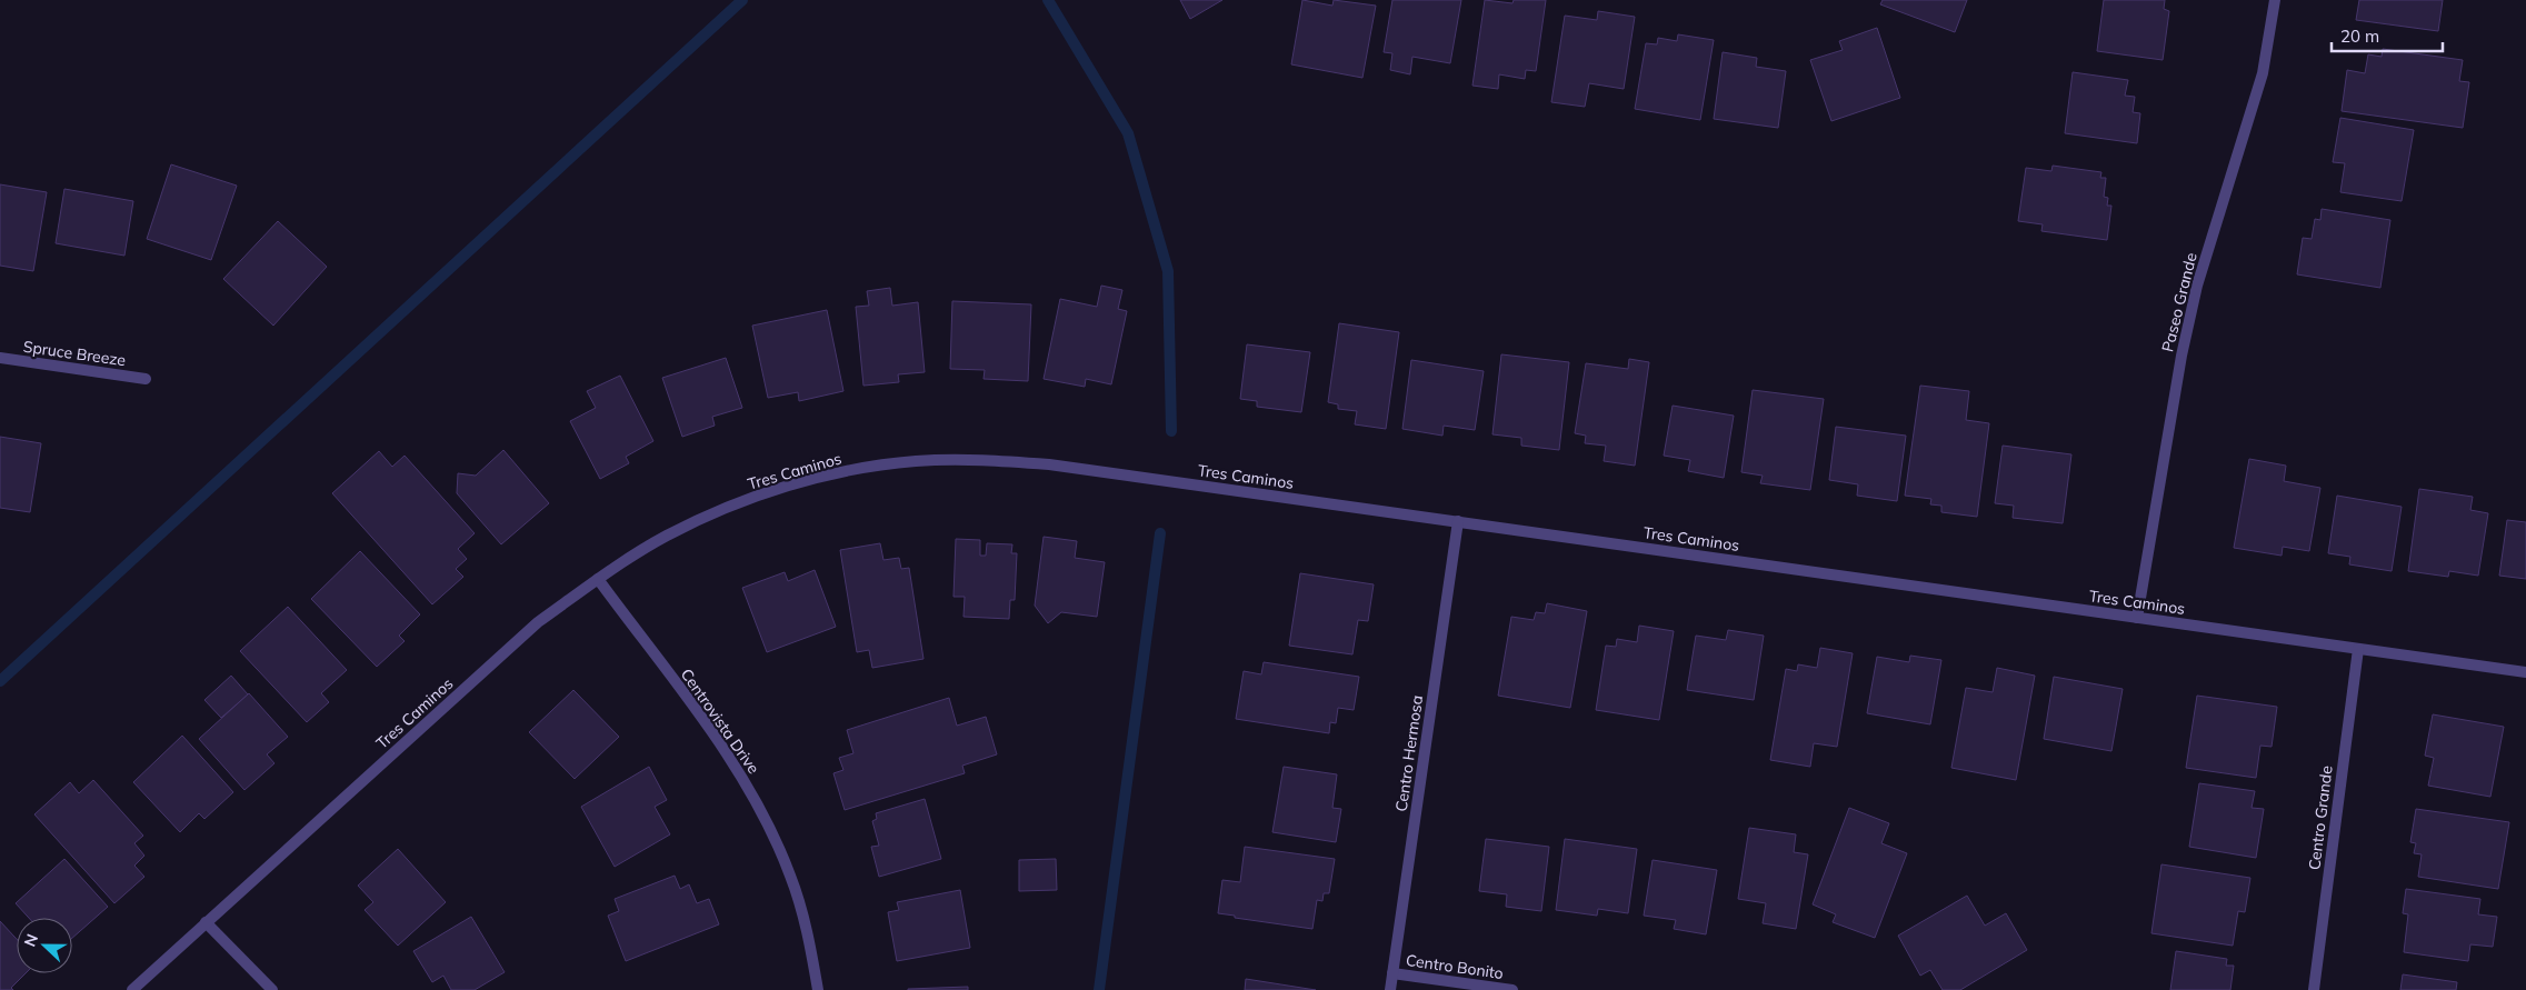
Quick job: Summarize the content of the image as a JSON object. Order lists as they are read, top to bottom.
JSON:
{
  "streets": {
    "street": [
      "Paseo Grande",
      "Spruce Breeze",
      "Tres Caminos",
      "Centrovista Drive",
      "Centro Hermosa",
      "Centro Grande",
      "Centro Bonito"
    ]
  },
  "crossings": [
    ["Paseo Grande", "Tres Caminos"],
    ["Tres Caminos", "Centrovista Drive"],
    ["Tres Caminos", "Centro Hermosa"],
    ["Tres Caminos", "Centro Grande"],
    ["Centro Hermosa", "Centro Bonito"]
  ],
  "scale_bar": "20 m",
  "north": "left"
}
